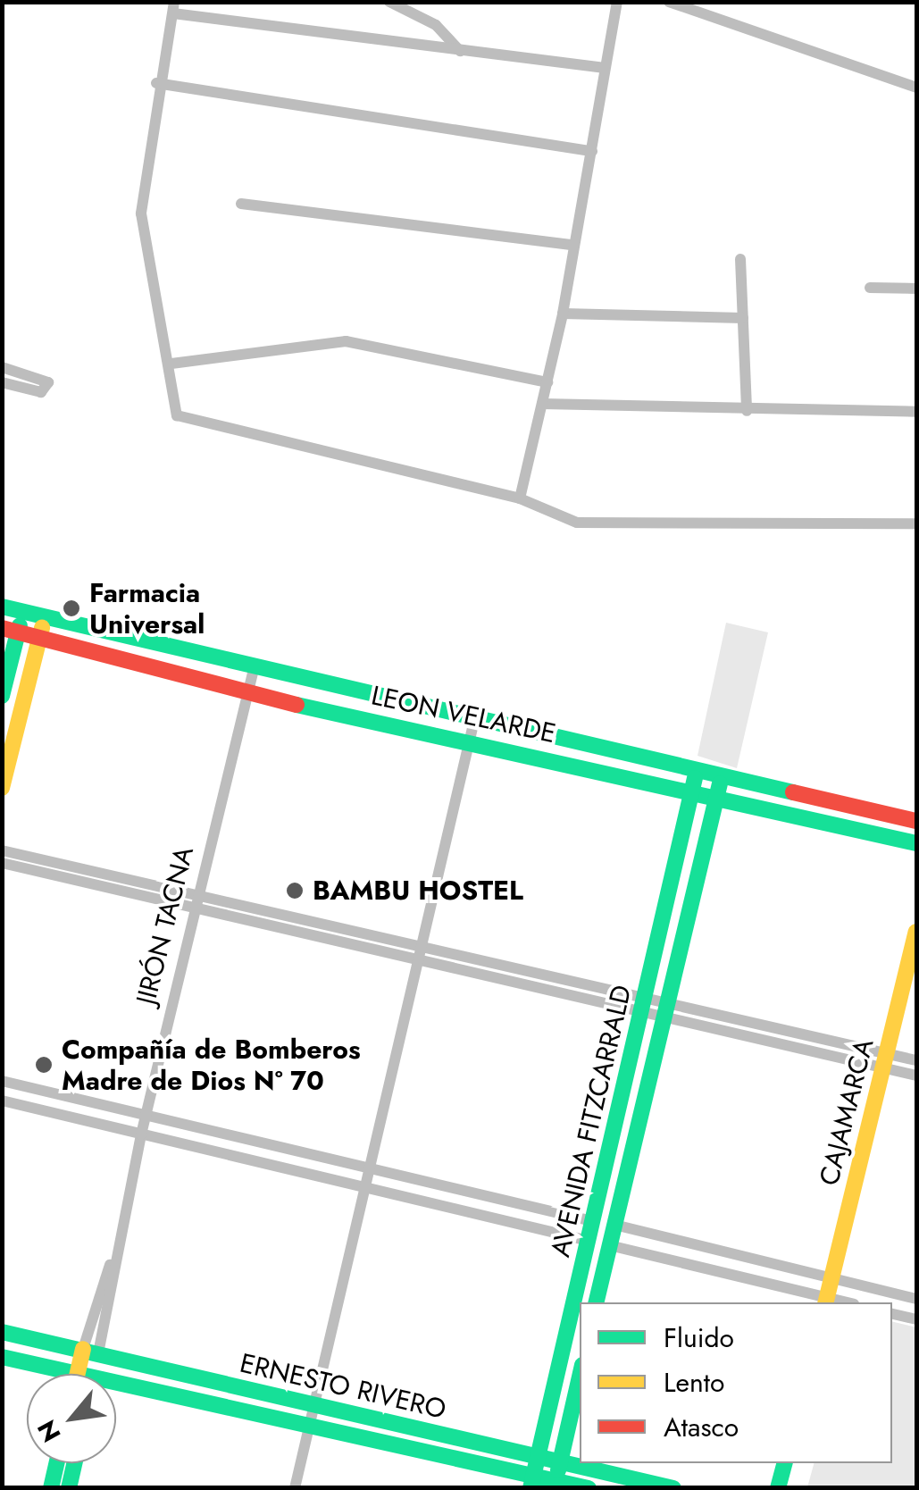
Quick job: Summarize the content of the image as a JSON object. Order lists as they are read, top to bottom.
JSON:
{
  "streets": {
    "street": [
      "LEON VELARDE",
      "JIRÓN TACNA",
      "CAJAMARCA",
      "AVENIDA FITZCARRALD",
      "ERNESTO RIVERO"
    ]
  },
  "crossings": [
    ["LEON VELARDE", "JIRÓN TACNA"],
    ["LEON VELARDE", "AVENIDA FITZCARRALD"],
    ["JIRÓN TACNA", "ERNESTO RIVERO"],
    ["AVENIDA FITZCARRALD", "ERNESTO RIVERO"]
  ],
  "places": ["Farmacia Universal", "BAMBU HOSTEL", "Compañía de Bomberos Madre de Dios Nº 70"],
  "legend": ["Fluido", "Lento", "Atasco"],
  "north": "bottom left"
}
